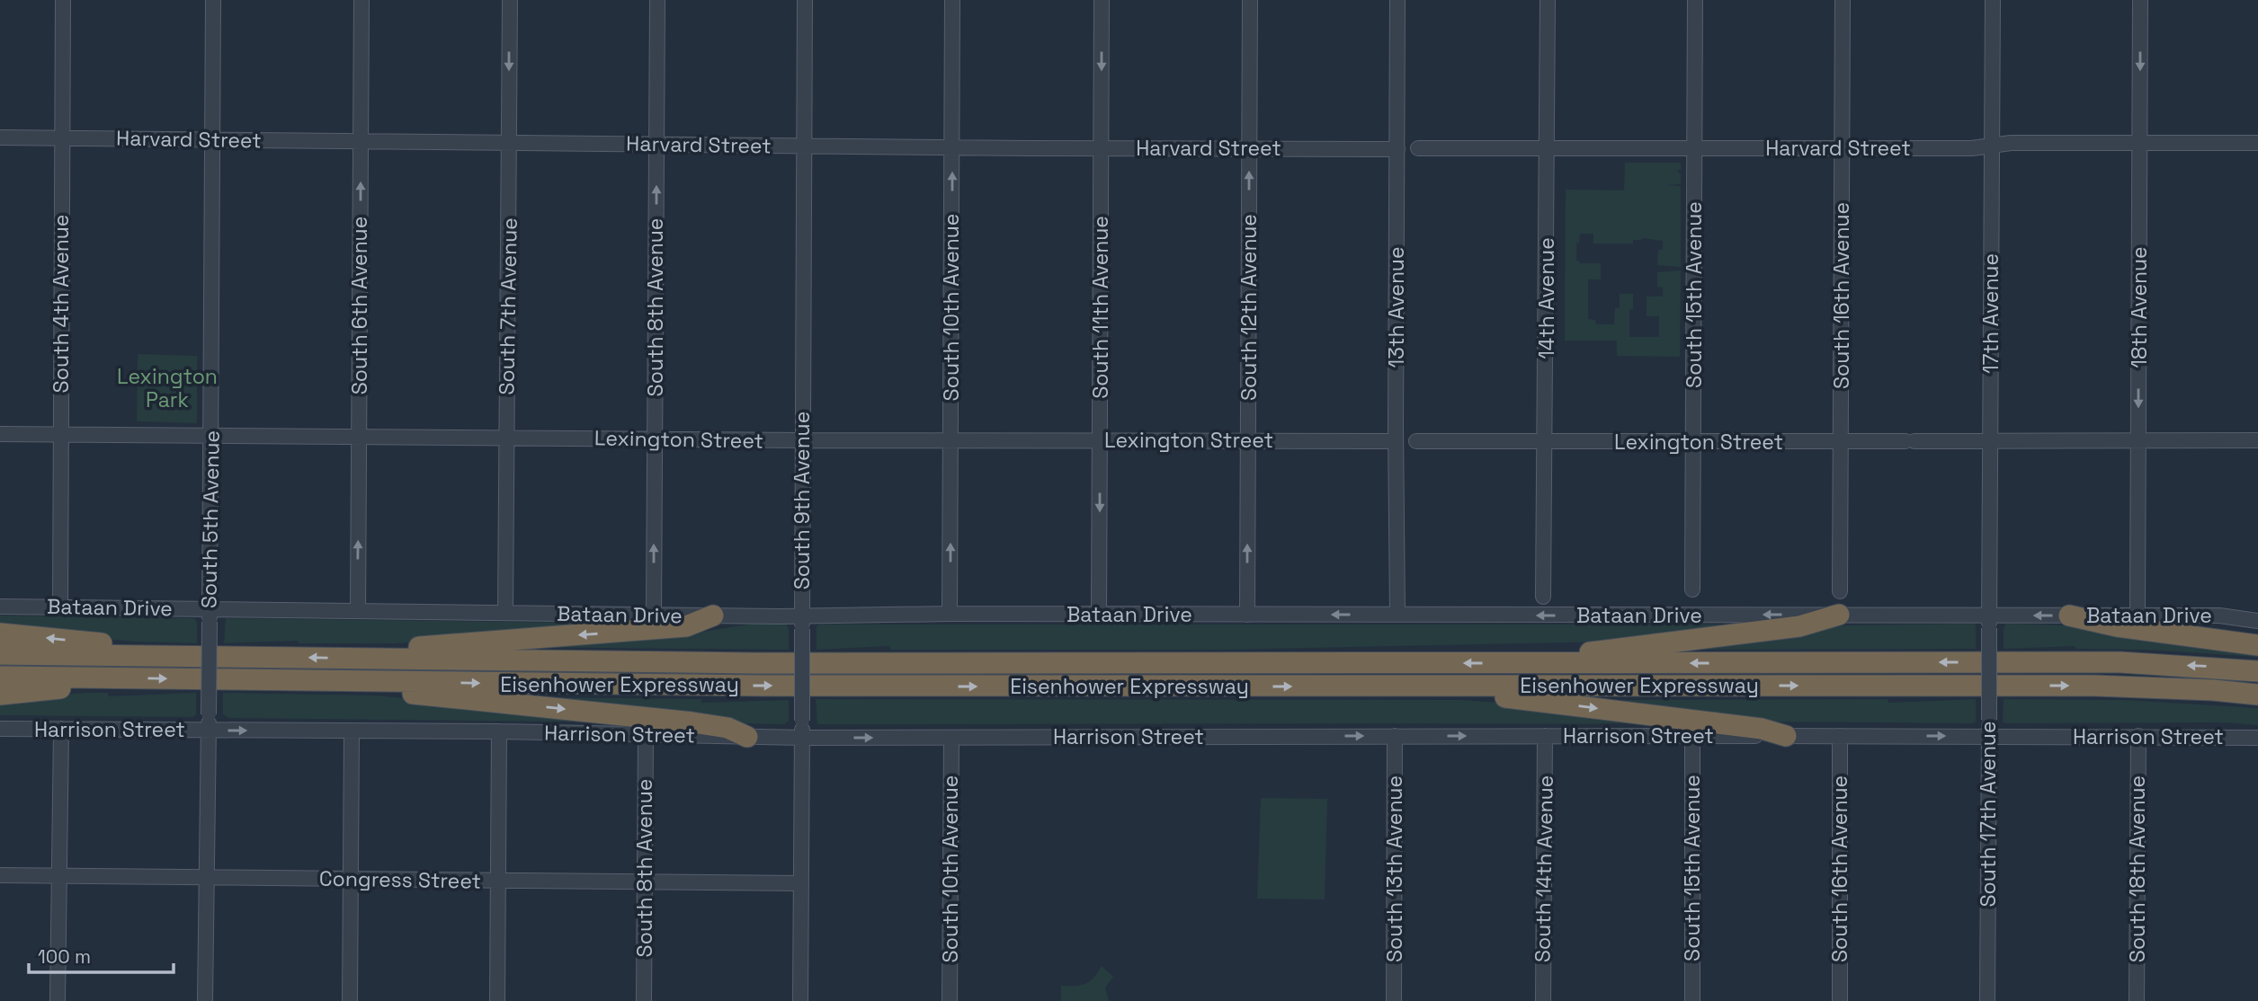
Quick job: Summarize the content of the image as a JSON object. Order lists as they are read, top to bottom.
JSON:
{
  "streets": {
    "highway": ["Eisenhower Expressway"],
    "street": [
      "Harvard Street",
      "South 15th Avenue",
      "South 16th Avenue",
      "14th Avenue",
      "South 4th Avenue",
      "South 6th Avenue",
      "South 7th Avenue",
      "South 8th Avenue",
      "South 10th Avenue",
      "South 11th Avenue",
      "South 12th Avenue",
      "13th Avenue",
      "18th Avenue",
      "17th Avenue",
      "Lexington Street",
      "South 9th Avenue",
      "South 5th Avenue",
      "Bataan Drive",
      "Harrison Street",
      "South 17th Avenue",
      "South 13th Avenue",
      "South 14th Avenue",
      "South 18th Avenue",
      "Congress Street"
    ]
  },
  "crossings": [
    ["Harvard Street", "South 15th Avenue"],
    ["Harvard Street", "South 16th Avenue"],
    ["Harvard Street", "14th Avenue"],
    ["Harvard Street", "South 4th Avenue"],
    ["Harvard Street", "South 6th Avenue"],
    ["Harvard Street", "South 7th Avenue"],
    ["Harvard Street", "South 8th Avenue"],
    ["Harvard Street", "South 10th Avenue"],
    ["Harvard Street", "South 11th Avenue"],
    ["Harvard Street", "South 12th Avenue"],
    ["Harvard Street", "13th Avenue"],
    ["Harvard Street", "18th Avenue"],
    ["Harvard Street", "17th Avenue"],
    ["Harvard Street", "South 9th Avenue"],
    ["Harvard Street", "South 5th Avenue"],
    ["South 15th Avenue", "Lexington Street"],
    ["South 15th Avenue", "Harrison Street"],
    ["South 16th Avenue", "Lexington Street"],
    ["South 16th Avenue", "Harrison Street"],
    ["14th Avenue", "Lexington Street"],
    ["South 4th Avenue", "Lexington Street"],
    ["South 4th Avenue", "Bataan Drive"],
    ["South 6th Avenue", "Lexington Street"],
    ["South 6th Avenue", "Bataan Drive"],
    ["South 7th Avenue", "Lexington Street"],
    ["South 7th Avenue", "Bataan Drive"],
    ["South 8th Avenue", "Lexington Street"],
    ["South 8th Avenue", "Bataan Drive"],
    ["South 8th Avenue", "Harrison Street"],
    ["South 8th Avenue", "Congress Street"],
    ["South 10th Avenue", "Lexington Street"],
    ["South 10th Avenue", "Bataan Drive"],
    ["South 10th Avenue", "Harrison Street"],
    ["South 11th Avenue", "Lexington Street"],
    ["South 11th Avenue", "Bataan Drive"],
    ["South 12th Avenue", "Lexington Street"],
    ["South 12th Avenue", "Bataan Drive"],
    ["13th Avenue", "Lexington Street"],
    ["13th Avenue", "Bataan Drive"],
    ["18th Avenue", "Lexington Street"],
    ["18th Avenue", "Bataan Drive"],
    ["17th Avenue", "Lexington Street"],
    ["17th Avenue", "Bataan Drive"],
    ["17th Avenue", "South 17th Avenue"],
    ["Lexington Street", "South 9th Avenue"],
    ["Lexington Street", "South 5th Avenue"],
    ["South 9th Avenue", "Bataan Drive"],
    ["South 9th Avenue", "Harrison Street"],
    ["South 9th Avenue", "Congress Street"],
    ["South 5th Avenue", "Bataan Drive"],
    ["South 5th Avenue", "Harrison Street"],
    ["South 5th Avenue", "Congress Street"],
    ["Bataan Drive", "South 17th Avenue"],
    ["Harrison Street", "South 17th Avenue"],
    ["Harrison Street", "South 13th Avenue"],
    ["Harrison Street", "South 14th Avenue"],
    ["Harrison Street", "South 18th Avenue"]
  ],
  "one_way": [
    "South 6th Avenue",
    "South 8th Avenue",
    "South 10th Avenue",
    "South 11th Avenue",
    "South 12th Avenue",
    "18th Avenue",
    "Harrison Street"
  ],
  "parks": ["Lexington Park"],
  "scale_bar": "100 m"
}
